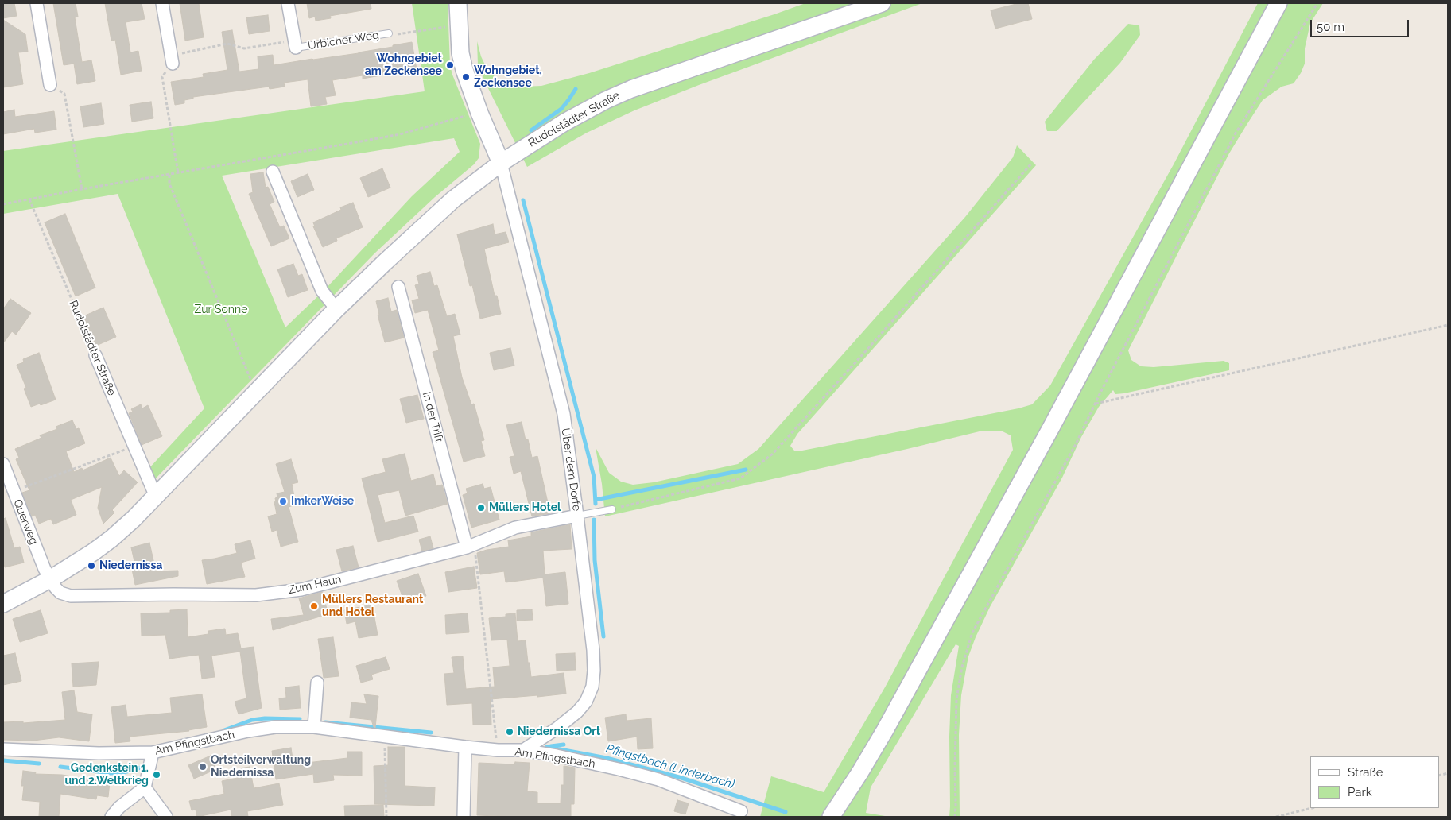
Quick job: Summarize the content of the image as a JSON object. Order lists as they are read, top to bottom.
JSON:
{
  "streets": {
    "street": [
      "Urbicher Weg",
      "Rudolstädter Straße",
      "In der Trift",
      "Über dem Dorfe",
      "Querweg",
      "Zum Haun",
      "Am Pfingstbach"
    ]
  },
  "crossings": [
    ["Rudolstädter Straße", "Über dem Dorfe"],
    ["Rudolstädter Straße", "Querweg"],
    ["Rudolstädter Straße", "Zum Haun"],
    ["In der Trift", "Zum Haun"],
    ["Über dem Dorfe", "Zum Haun"],
    ["Über dem Dorfe", "Am Pfingstbach"],
    ["Querweg", "Zum Haun"]
  ],
  "water": ["Pfingstbach (Linderbach)"],
  "parks": ["Zur Sonne"],
  "places": [
    "Wohngebiet am Zeckensee",
    "Wohngebiet, Zeckensee",
    "ImkerWeise",
    "Müllers Hotel",
    "Niedernissa",
    "Müllers Restaurant und Hotel",
    "Niedernissa Ort",
    "Ortsteilverwaltung Niedernissa",
    "Gedenkstein 1. und 2.Weltkrieg"
  ],
  "legend": ["Straße", "Park"],
  "scale_bar": "50 m"
}
